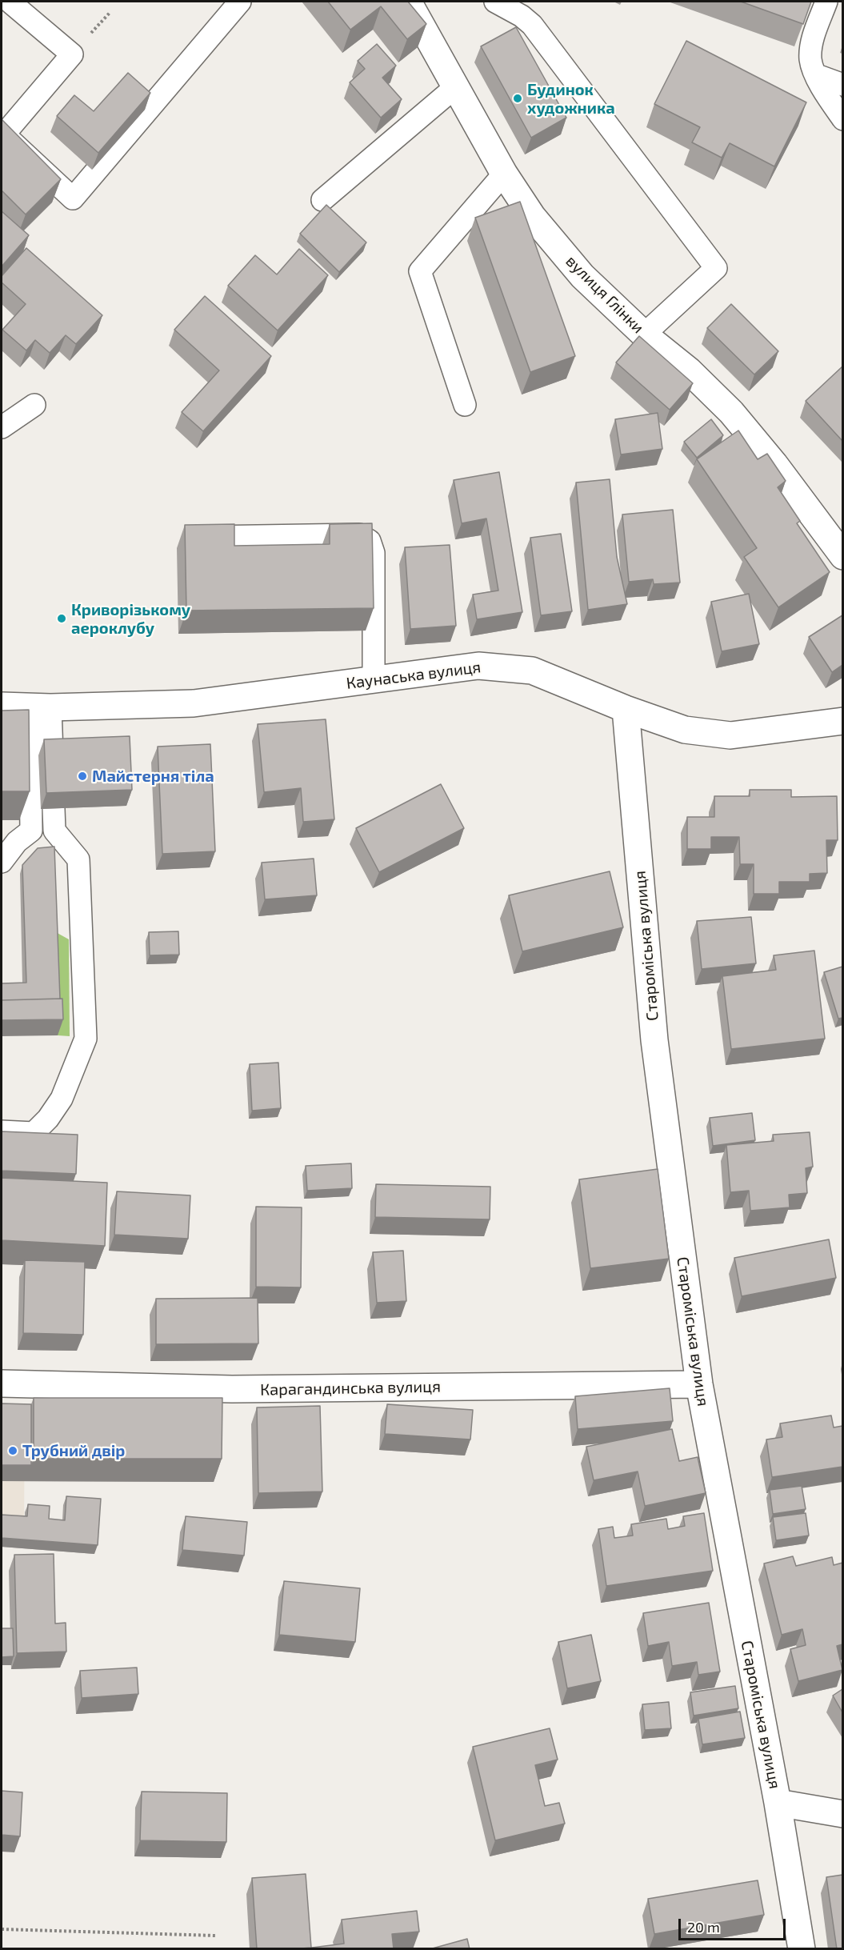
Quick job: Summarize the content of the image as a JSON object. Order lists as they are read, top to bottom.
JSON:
{
  "streets": {
    "street": [
      "вулиця Глінки",
      "Каунаська вулиця",
      "Староміська вулиця",
      "Карагандинська вулиця"
    ]
  },
  "crossings": [
    ["Каунаська вулиця", "Староміська вулиця"],
    ["Староміська вулиця", "Карагандинська вулиця"]
  ],
  "places": [
    "Будинок художника",
    "Криворізькому аероклубу",
    "Майстерня тіла",
    "Трубний двір"
  ],
  "scale_bar": "20 m"
}
